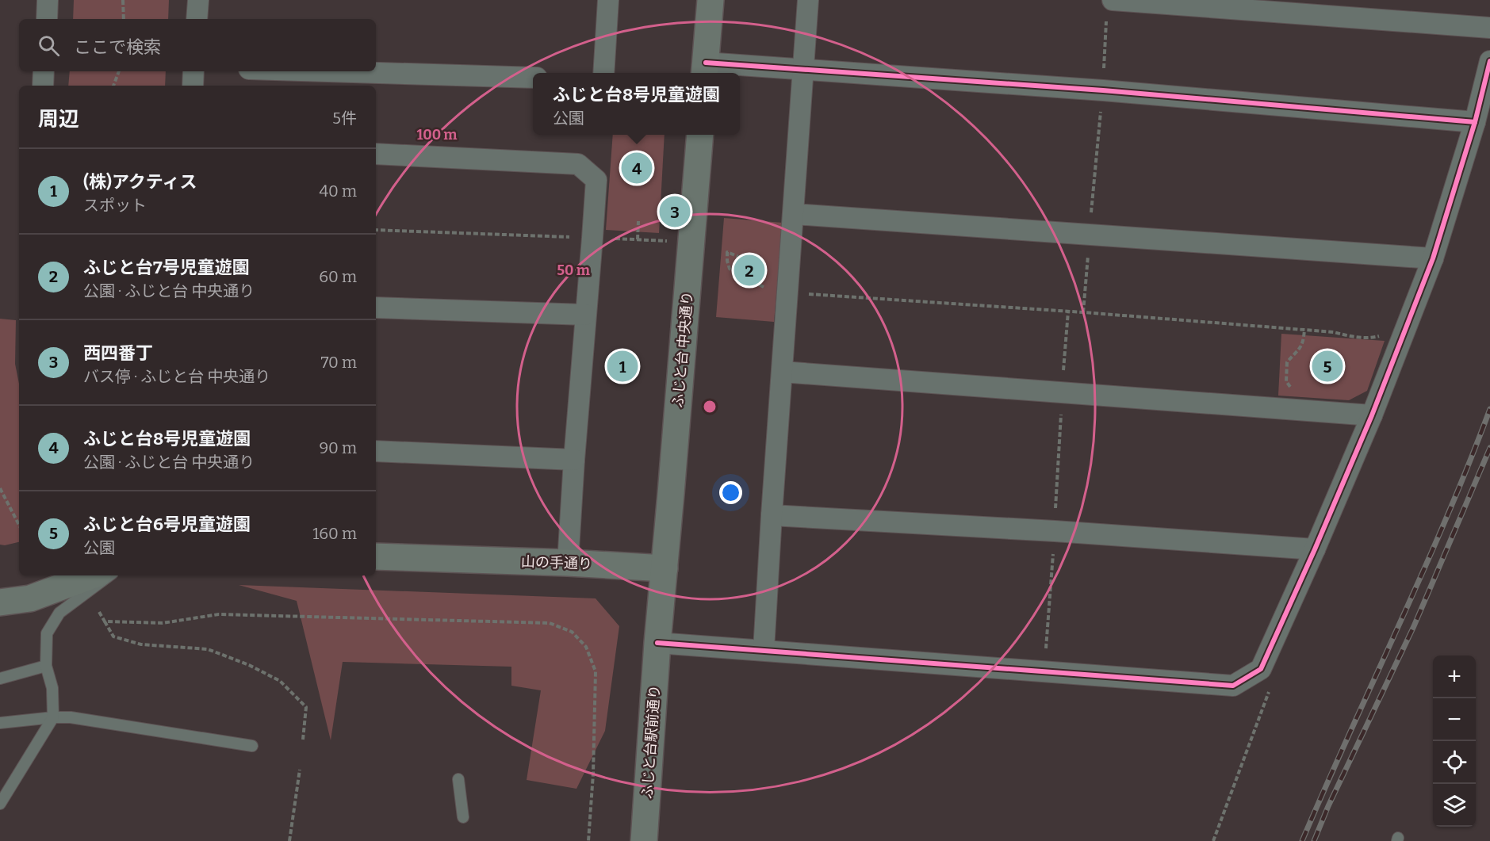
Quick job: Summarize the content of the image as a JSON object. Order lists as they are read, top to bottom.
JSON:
{
  "streets": {
    "street": ["ふじと台 中央通り", "山の手通り", "ふじと台駅前通り"]
  },
  "crossings": [
    ["ふじと台 中央通り", "山の手通り"]
  ],
  "page": {
    "search": "ここで検索",
    "popup": ["ふじと台8号児童遊園", "公園"],
    "heading": ["周辺", "5件"],
    "list": [
      {
        "mark": "1",
        "name": "(株)アクティス",
        "note": "スポット",
        "value": "40 m"
      },
      {
        "mark": "2",
        "name": "ふじと台7号児童遊園",
        "note": "公園 · ふじと台 中央通り",
        "value": "60 m"
      },
      {
        "mark": "3",
        "name": "西四番丁",
        "note": "バス停 · ふじと台 中央通り",
        "value": "70 m"
      },
      {
        "mark": "4",
        "name": "ふじと台8号児童遊園",
        "note": "公園 · ふじと台 中央通り",
        "value": "90 m"
      },
      {
        "mark": "5",
        "name": "ふじと台6号児童遊園",
        "note": "公園",
        "value": "160 m"
      }
    ],
    "pins": [
      "4",
      "3",
      "2",
      "1",
      "5"
    ],
    "map_buttons": ["+", "−"]
  },
  "rings": ["100 m", "50 m"]
}
